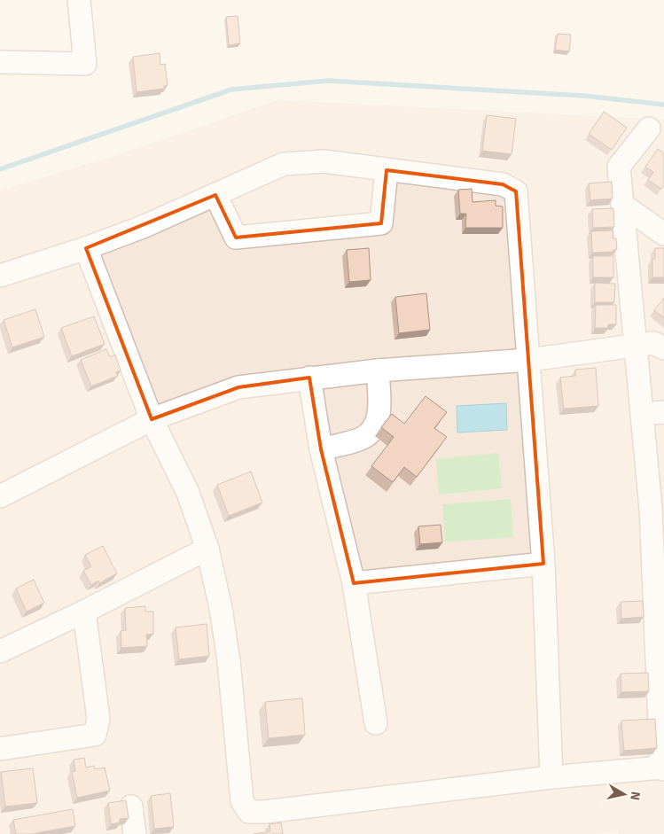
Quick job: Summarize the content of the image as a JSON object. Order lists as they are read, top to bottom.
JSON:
{
  "north": "right"
}
